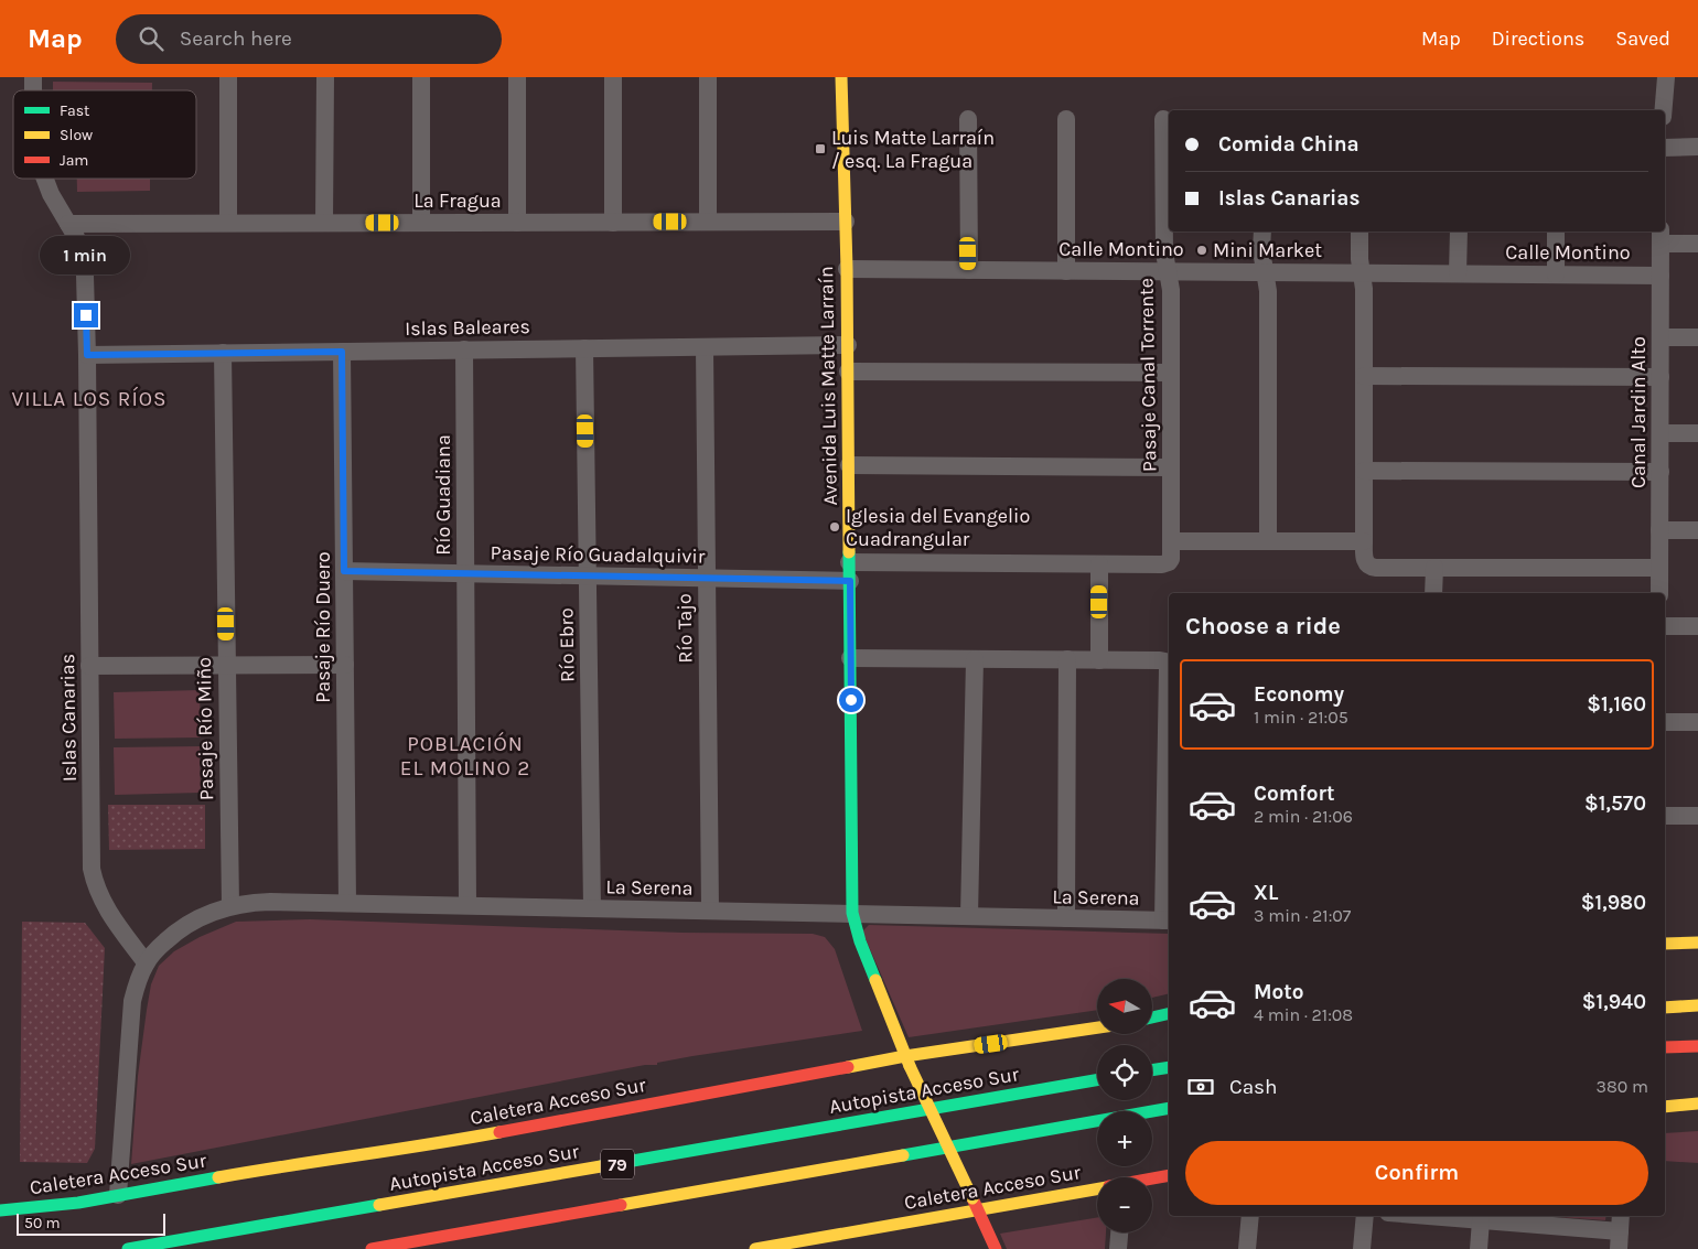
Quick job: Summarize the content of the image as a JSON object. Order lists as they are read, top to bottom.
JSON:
{
  "streets": {
    "main road": [
      "Avenida Luis Matte Larraín",
      "Autopista Acceso Sur",
      "Caletera Acceso Sur",
      "79"
    ],
    "street": [
      "La Fragua",
      "Calle Montino",
      "Islas Baleares",
      "Pasaje Canal Torrente",
      "Canal Jardin Alto",
      "Río Guadiana",
      "Pasaje Río Guadalquivir",
      "Pasaje Río Duero",
      "Río Tajo",
      "Río Ebro",
      "Islas Canarias",
      "Pasaje Río Miño",
      "La Serena"
    ]
  },
  "crossings": [
    ["La Fragua", "Avenida Luis Matte Larraín"],
    ["La Fragua", "Islas Canarias"],
    ["Calle Montino", "Pasaje Canal Torrente"],
    ["Calle Montino", "Avenida Luis Matte Larraín"],
    ["Calle Montino", "Canal Jardin Alto"],
    ["Islas Baleares", "Avenida Luis Matte Larraín"],
    ["Islas Baleares", "Río Guadiana"],
    ["Islas Baleares", "Pasaje Río Duero"],
    ["Islas Baleares", "Río Tajo"],
    ["Islas Baleares", "Río Ebro"],
    ["Islas Baleares", "Islas Canarias"],
    ["Islas Baleares", "Pasaje Río Miño"],
    ["Avenida Luis Matte Larraín", "Pasaje Río Guadalquivir"],
    ["Avenida Luis Matte Larraín", "La Serena"],
    ["Avenida Luis Matte Larraín", "Caletera Acceso Sur"],
    ["Río Guadiana", "Pasaje Río Guadalquivir"],
    ["Río Guadiana", "La Serena"],
    ["Pasaje Río Guadalquivir", "Pasaje Río Duero"],
    ["Pasaje Río Guadalquivir", "Río Tajo"],
    ["Pasaje Río Guadalquivir", "Río Ebro"],
    ["Pasaje Río Duero", "La Serena"],
    ["Río Tajo", "La Serena"],
    ["Río Ebro", "La Serena"],
    ["Islas Canarias", "La Serena"],
    ["Pasaje Río Miño", "La Serena"]
  ],
  "districts": ["VILLA LOS RÍOS", "POBLACIÓN EL MOLINO 2"],
  "places": {
    "transit": ["Luis Matte Larraín / esq. La Fragua"],
    "other": ["Mini Market", "Iglesia del Evangelio Cuadrangular"]
  },
  "legend": ["Fast", "Slow", "Jam"],
  "scale_bar": "50 m",
  "north": "left",
  "page": {
    "header": "Map",
    "search": "Search here",
    "nav": ["Map", "Directions", "Saved"],
    "banner": ["Comida China", "Islas Canarias"],
    "bubble": "1 min",
    "heading": "Choose a ride",
    "list": [
      {
        "name": "Economy",
        "note": "1 min · 21:05",
        "value": "$1,160"
      },
      {
        "name": "Comfort",
        "note": "2 min · 21:06",
        "value": "$1,570"
      },
      {
        "name": "XL",
        "note": "3 min · 21:07",
        "value": "$1,980"
      },
      {
        "name": "Moto",
        "note": "4 min · 21:08",
        "value": "$1,940"
      }
    ],
    "map_buttons": ["+", "−"],
    "pay": ["Cash", "380 m"],
    "buttons": "Confirm",
    "scale": "50 m"
  }
}
